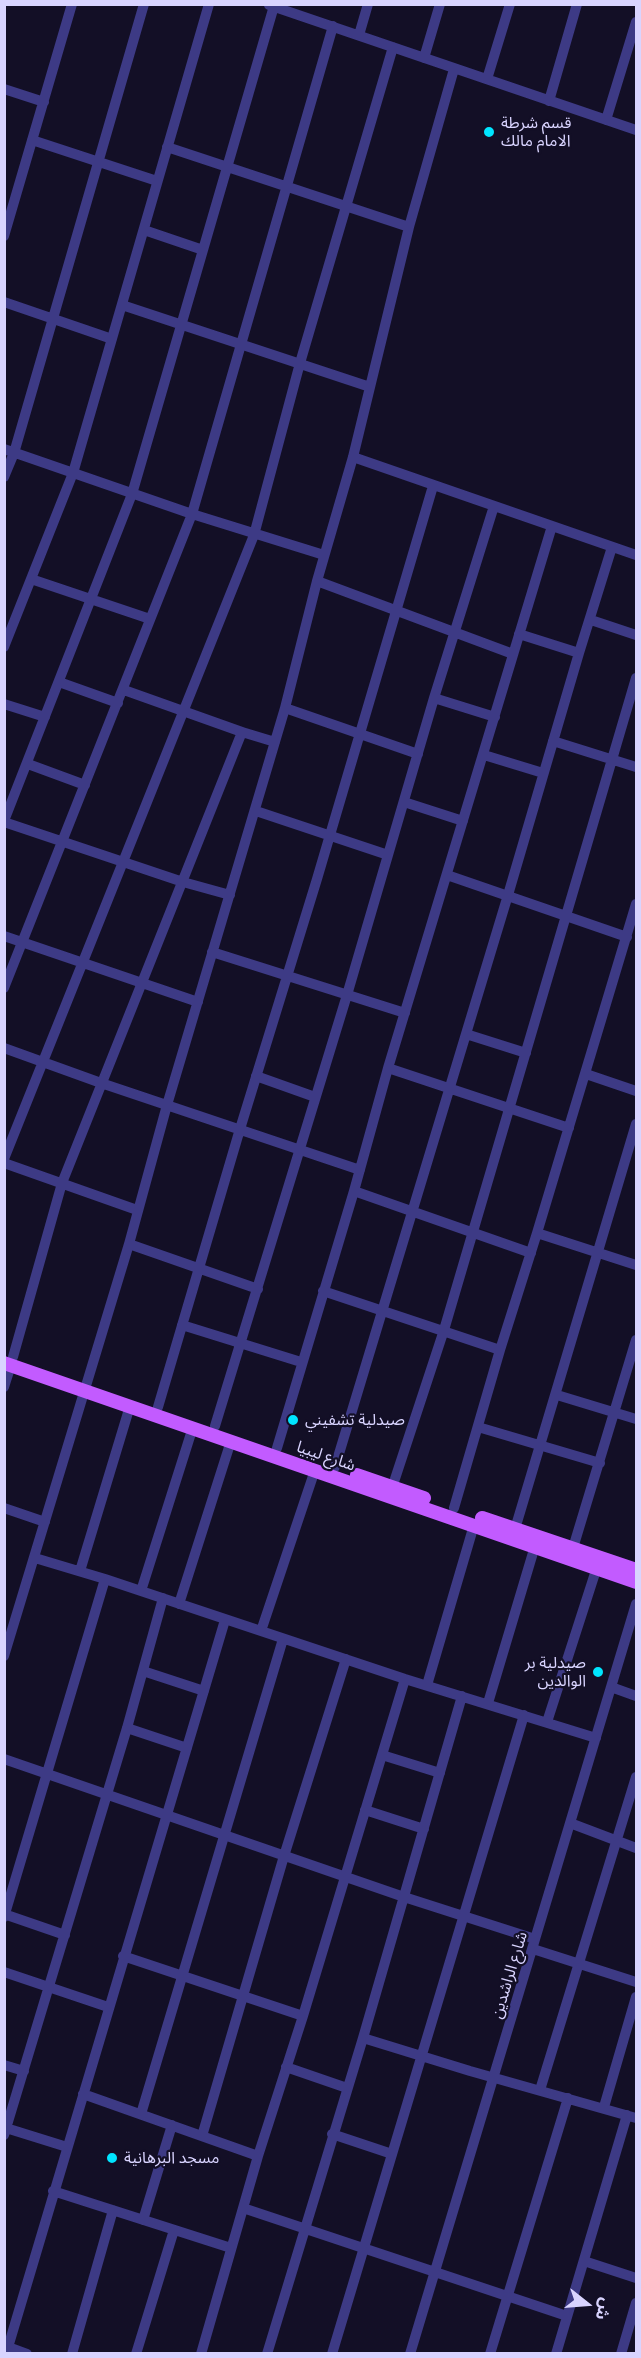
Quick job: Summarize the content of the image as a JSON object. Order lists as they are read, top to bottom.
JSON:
{
  "streets": {
    "main road": ["شارع ليبيا"],
    "street": ["شارع الراشدين"]
  },
  "places": [
    "قسم شرطة الامام مالك",
    "صيدلية تشفيني",
    "صيدلية بر الوالدين",
    "مسجد البرهانية"
  ],
  "north": "right"
}
